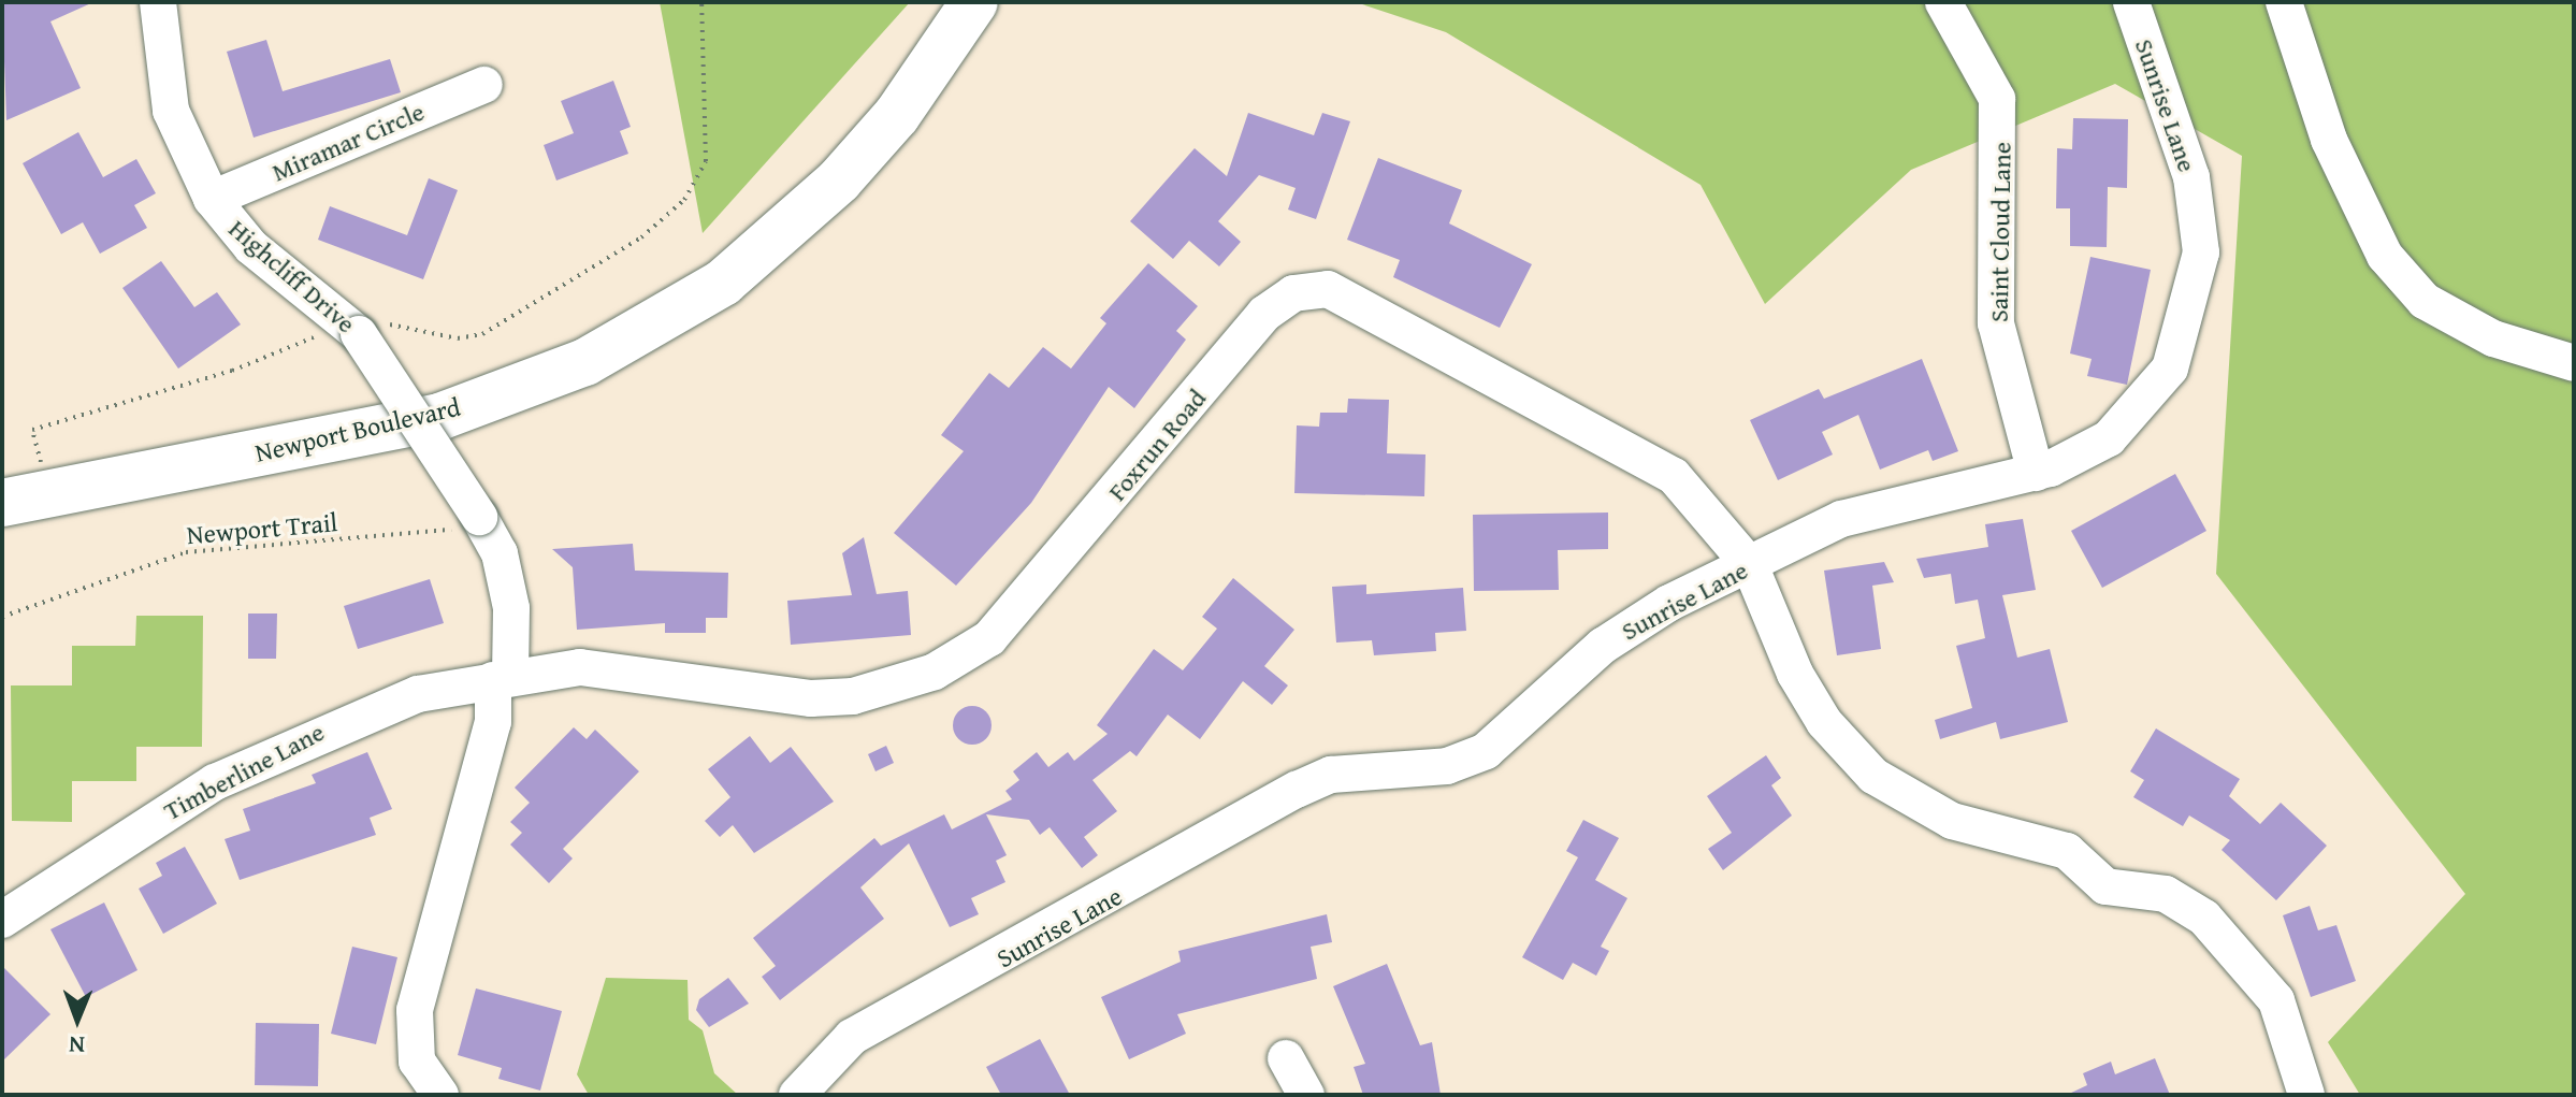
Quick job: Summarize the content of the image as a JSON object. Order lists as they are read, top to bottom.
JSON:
{
  "streets": {
    "main road": ["Newport Boulevard"],
    "street": [
      "Sunrise Lane",
      "Miramar Circle",
      "Saint Cloud Lane",
      "Highcliff Drive",
      "Foxrun Road",
      "Timberline Lane"
    ],
    "path": ["Newport Trail"]
  },
  "crossings": [
    ["Sunrise Lane", "Saint Cloud Lane"],
    ["Sunrise Lane", "Foxrun Road"],
    ["Miramar Circle", "Highcliff Drive"],
    ["Highcliff Drive", "Foxrun Road"],
    ["Highcliff Drive", "Newport Trail"],
    ["Highcliff Drive", "Timberline Lane"],
    ["Foxrun Road", "Timberline Lane"]
  ],
  "north": "bottom"
}
